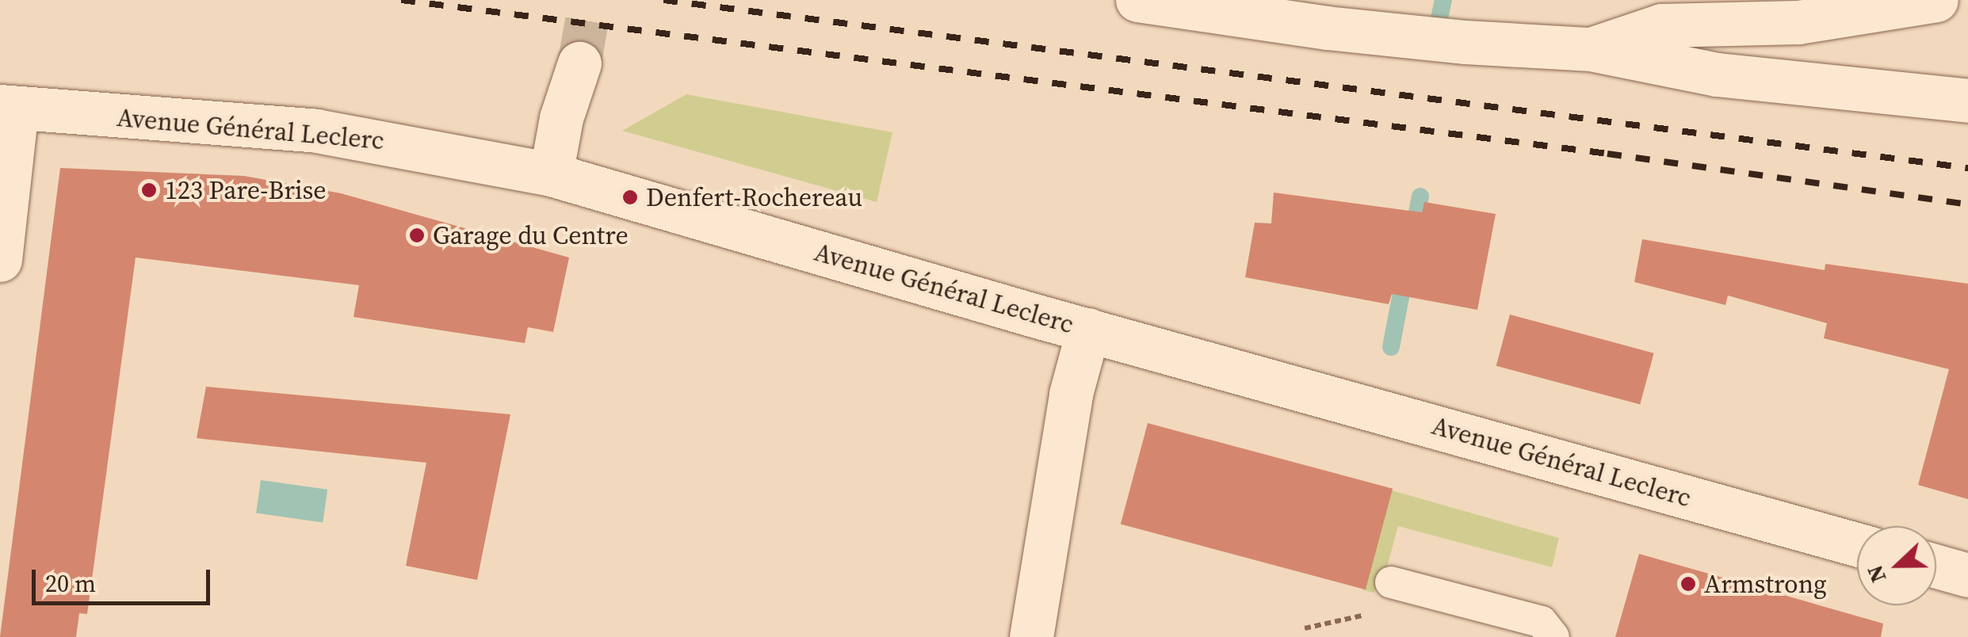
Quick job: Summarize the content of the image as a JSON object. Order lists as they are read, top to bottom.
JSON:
{
  "streets": {
    "main road": ["Avenue Général Leclerc"]
  },
  "places": [
    "123 Pare-Brise",
    "Denfert-Rochereau",
    "Garage du Centre",
    "Armstrong"
  ],
  "scale_bar": "20 m",
  "north": "left"
}
